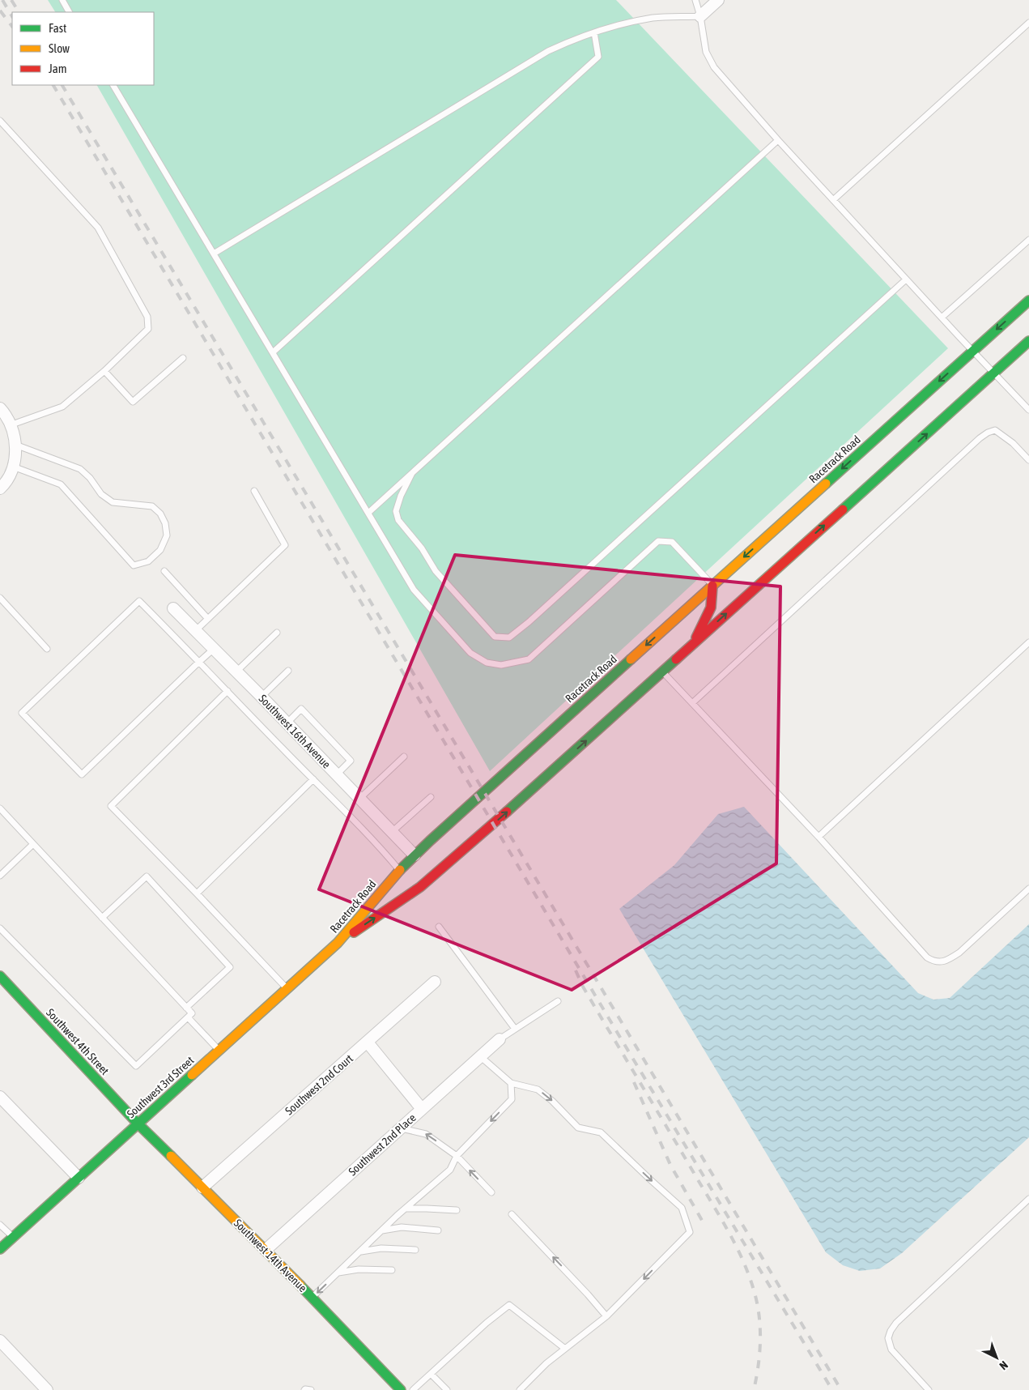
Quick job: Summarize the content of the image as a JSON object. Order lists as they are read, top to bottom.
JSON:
{
  "streets": {
    "street": [
      "Racetrack Road",
      "Southwest 16th Avenue",
      "Southwest 4th Street",
      "Southwest 2nd Court",
      "Southwest 3rd Street",
      "Southwest 2nd Place",
      "Southwest 14th Avenue"
    ]
  },
  "crossings": [
    ["Racetrack Road", "Southwest 16th Avenue"],
    ["Racetrack Road", "Southwest 3rd Street"],
    ["Southwest 4th Street", "Southwest 3rd Street"],
    ["Southwest 4th Street", "Southwest 14th Avenue"],
    ["Southwest 2nd Court", "Southwest 14th Avenue"],
    ["Southwest 3rd Street", "Southwest 14th Avenue"],
    ["Southwest 2nd Place", "Southwest 14th Avenue"]
  ],
  "legend": ["Fast", "Slow", "Jam"],
  "north": "bottom right"
}
